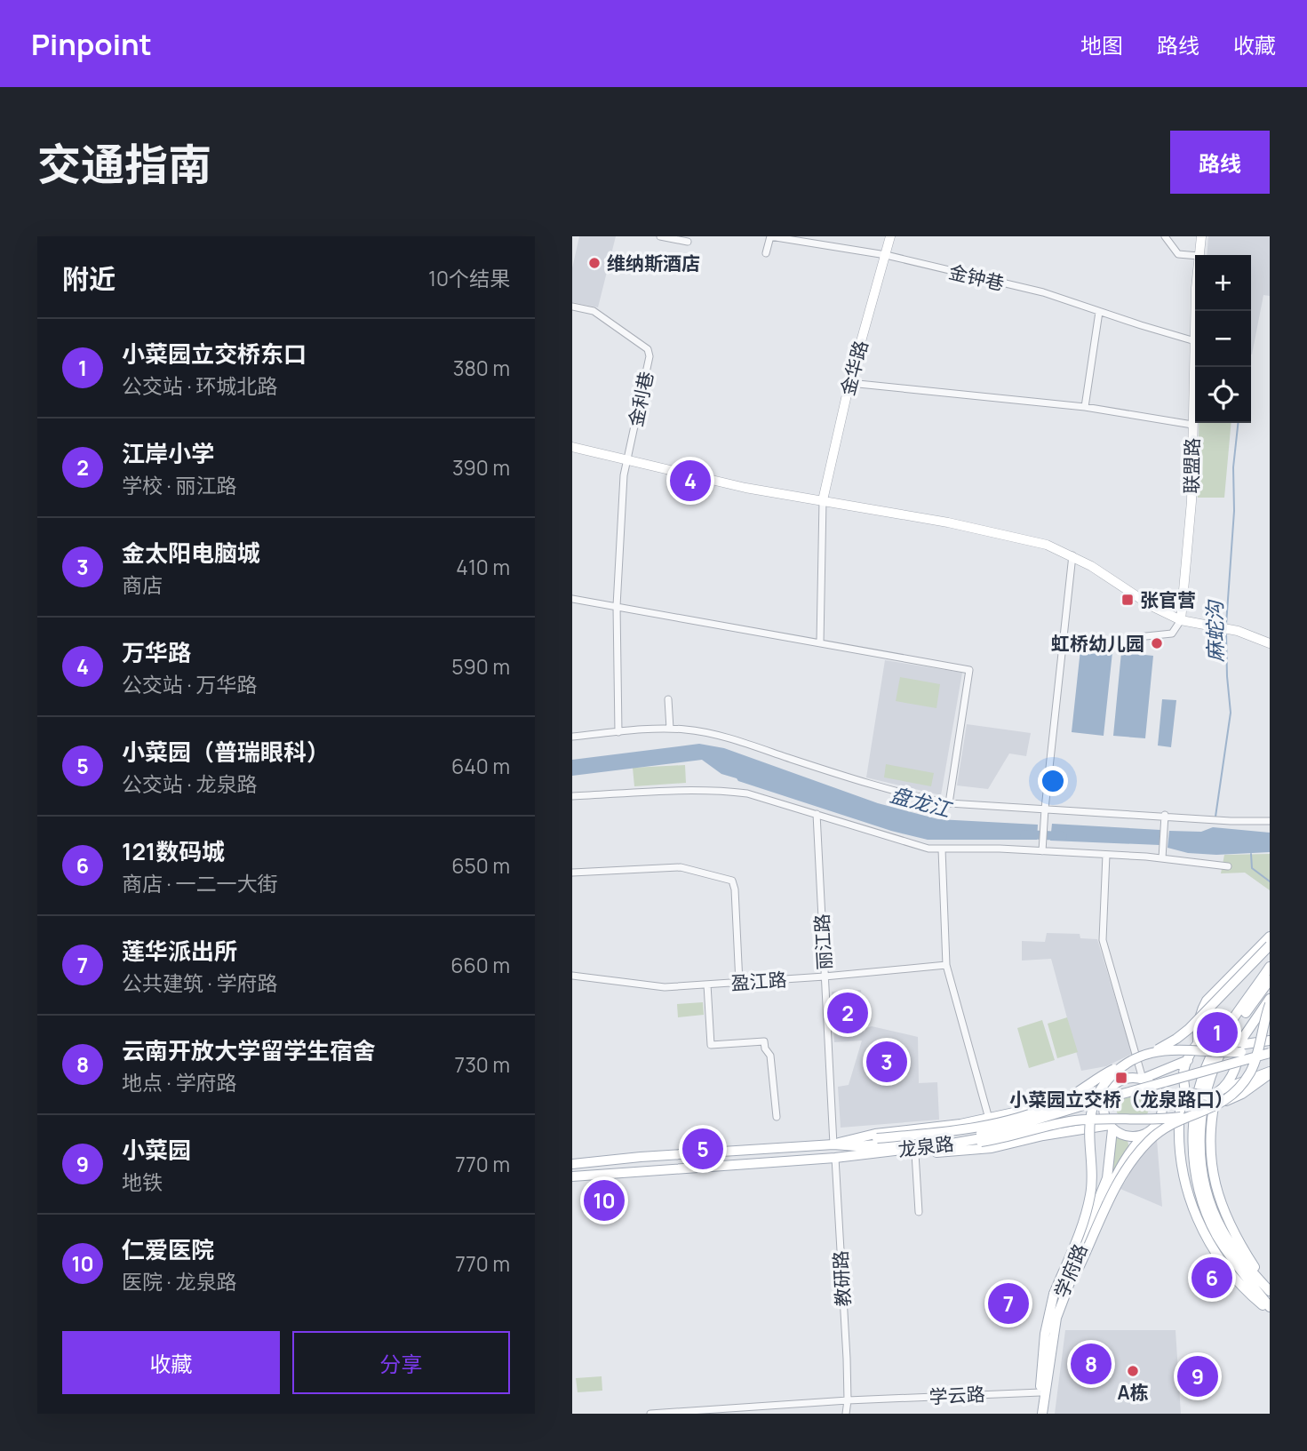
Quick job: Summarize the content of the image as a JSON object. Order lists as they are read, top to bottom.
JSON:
{
  "streets": {
    "main road": ["龙泉路", "学府路"],
    "street": [
      "金钟巷",
      "金华路",
      "金利巷",
      "联盟路",
      "丽江路",
      "盈江路",
      "教研路",
      "学云路"
    ]
  },
  "crossings": [
    ["金钟巷", "金华路"],
    ["金钟巷", "联盟路"],
    ["丽江路", "盈江路"],
    ["丽江路", "龙泉路"],
    ["龙泉路", "教研路"],
    ["学府路", "学云路"],
    ["教研路", "学云路"]
  ],
  "water": ["麻蛇沟", "盘龙江"],
  "places": {
    "other": ["维纳斯酒店", "虹桥幼儿园", "A栋"],
    "transit": ["张官营", "小菜园立交桥（龙泉路口）"]
  },
  "page": {
    "header": "Pinpoint",
    "nav": ["地图", "路线", "收藏"],
    "title": "交通指南",
    "buttons": [
      "路线",
      ["收藏", "分享"]
    ],
    "heading": ["附近", "10个结果"],
    "map_buttons": ["+", "−"],
    "list": [
      {
        "mark": "1",
        "name": "小菜园立交桥东口",
        "note": "公交站 · 环城北路",
        "value": "380 m"
      },
      {
        "mark": "2",
        "name": "江岸小学",
        "note": "学校 · 丽江路",
        "value": "390 m"
      },
      {
        "mark": "3",
        "name": "金太阳电脑城",
        "note": "商店",
        "value": "410 m"
      },
      {
        "mark": "4",
        "name": "万华路",
        "note": "公交站 · 万华路",
        "value": "590 m"
      },
      {
        "mark": "5",
        "name": "小菜园（普瑞眼科）",
        "note": "公交站 · 龙泉路",
        "value": "640 m"
      },
      {
        "mark": "6",
        "name": "121数码城",
        "note": "商店 · 一二一大街",
        "value": "650 m"
      },
      {
        "mark": "7",
        "name": "莲华派出所",
        "note": "公共建筑 · 学府路",
        "value": "660 m"
      },
      {
        "mark": "8",
        "name": "云南开放大学留学生宿舍",
        "note": "地点 · 学府路",
        "value": "730 m"
      },
      {
        "mark": "9",
        "name": "小菜园",
        "note": "地铁",
        "value": "770 m"
      },
      {
        "mark": "10",
        "name": "仁爱医院",
        "note": "医院 · 龙泉路",
        "value": "770 m"
      }
    ],
    "pins": [
      "4",
      "2",
      "1",
      "3",
      "5",
      "10",
      "6",
      "7",
      "8",
      "9"
    ]
  }
}
